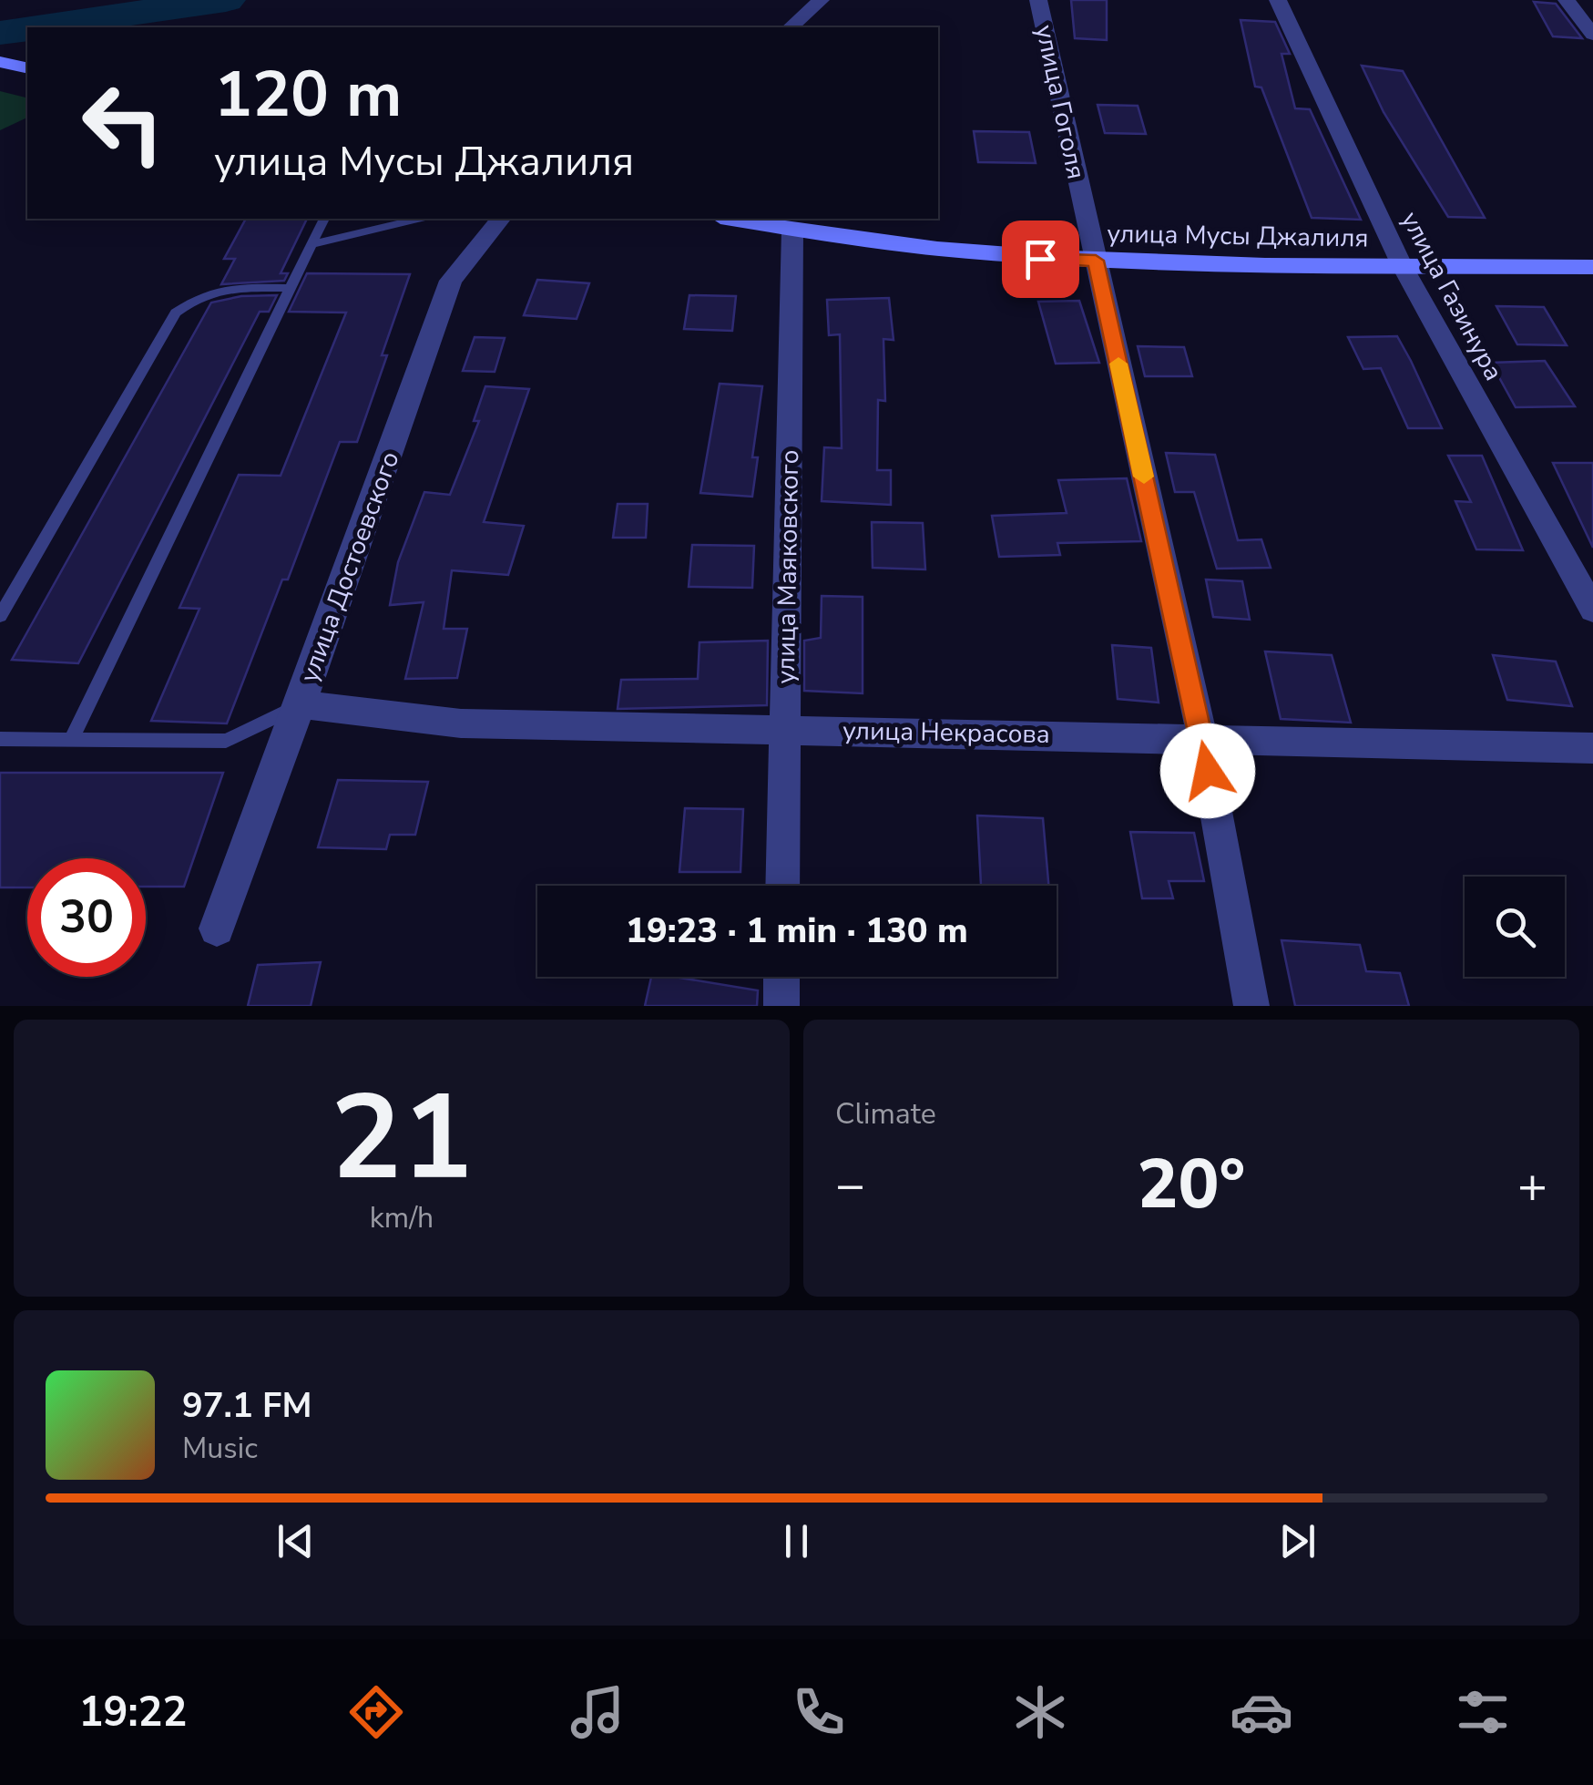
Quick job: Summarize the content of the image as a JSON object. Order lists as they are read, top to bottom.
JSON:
{
  "streets": {
    "main road": ["улица Мусы Джалиля"],
    "street": [
      "улица Гоголя",
      "улица Газинура",
      "улица Достоевского",
      "улица Маяковского",
      "улица Некрасова"
    ]
  },
  "crossings": [
    ["улица Гоголя", "улица Мусы Джалиля"],
    ["улица Гоголя", "улица Некрасова"],
    ["улица Мусы Джалиля", "улица Газинура"],
    ["улица Мусы Джалиля", "улица Маяковского"],
    ["улица Достоевского", "улица Некрасова"],
    ["улица Маяковского", "улица Некрасова"]
  ],
  "page": {
    "turn": ["120 m", "улица Мусы Джалиля"],
    "limit": "30",
    "trip": "19:23 · 1 min · 130 m",
    "tile": [
      ["21", "km/h"],
      "Climate"
    ],
    "heat": ["−", "20°", "+"],
    "song": ["97.1 FM", "Music"],
    "tabs": "19:22"
  }
}
